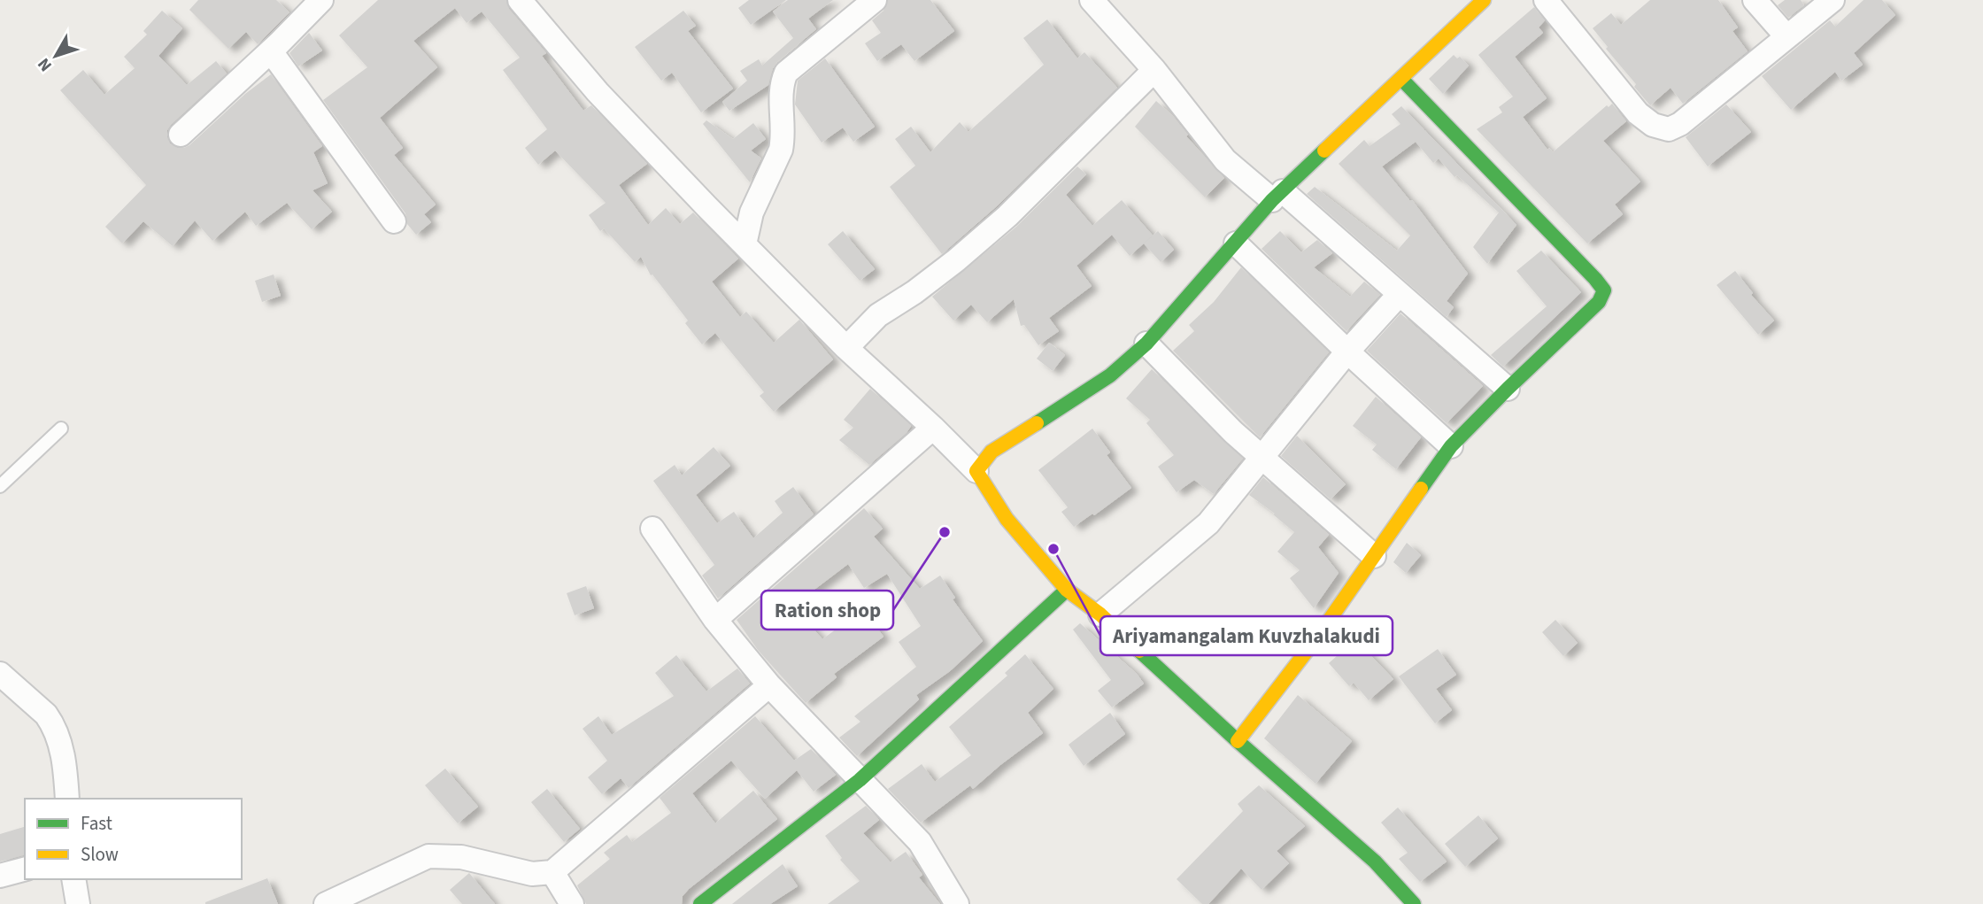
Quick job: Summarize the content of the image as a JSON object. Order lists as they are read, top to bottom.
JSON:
{
  "places": ["Ration shop", "Ariyamangalam Kuvzhalakudi"],
  "legend": ["Fast", "Slow"],
  "north": "bottom left"
}
